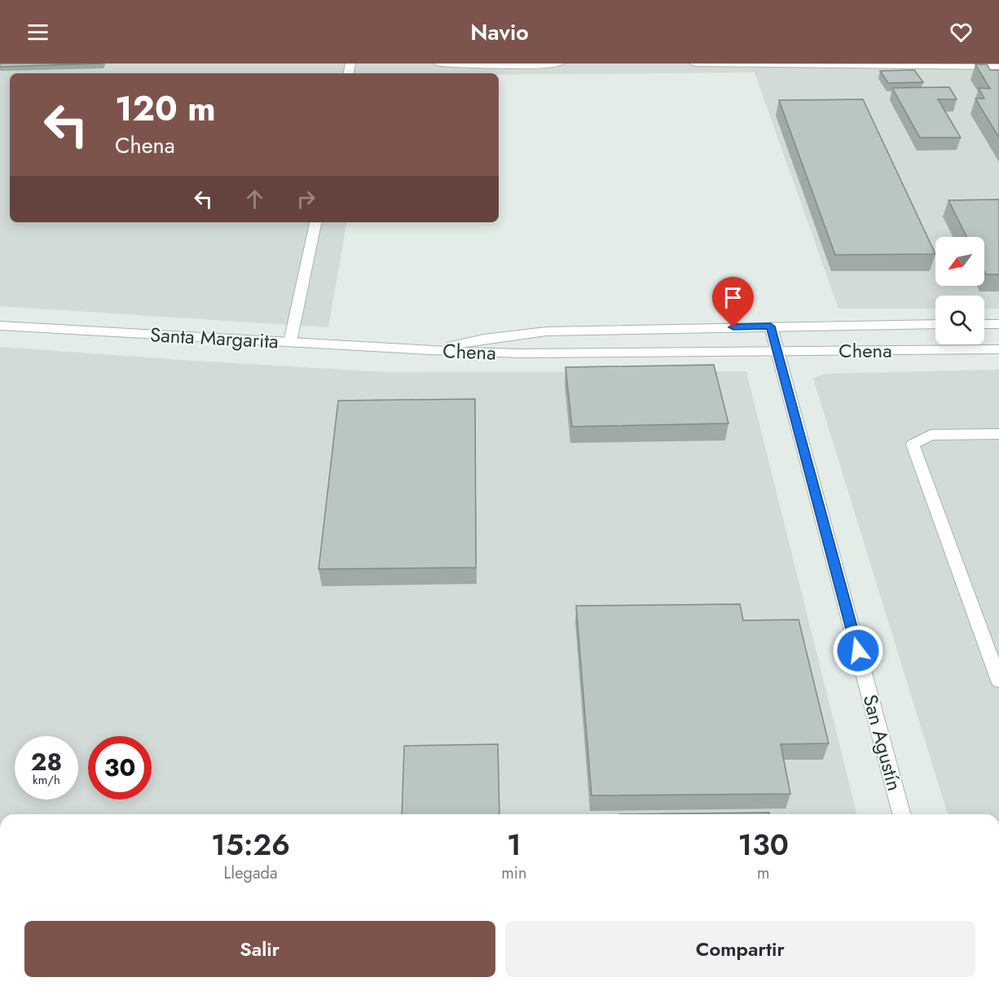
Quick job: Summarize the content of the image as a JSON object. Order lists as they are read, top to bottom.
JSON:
{
  "streets": {
    "street": ["Santa Margarita", "Chena", "San Agustín"]
  },
  "crossings": [
    ["Santa Margarita", "Chena"],
    ["Chena", "San Agustín"]
  ],
  "north": "bottom left",
  "page": {
    "header": "Navio",
    "turn": ["120 m", "Chena"],
    "speed": "28 km/h",
    "limit": "30",
    "eta": [
      "15:26",
      "Llegada",
      "1",
      "min",
      "130",
      "m"
    ],
    "buttons": ["Salir", "Compartir"]
  }
}
